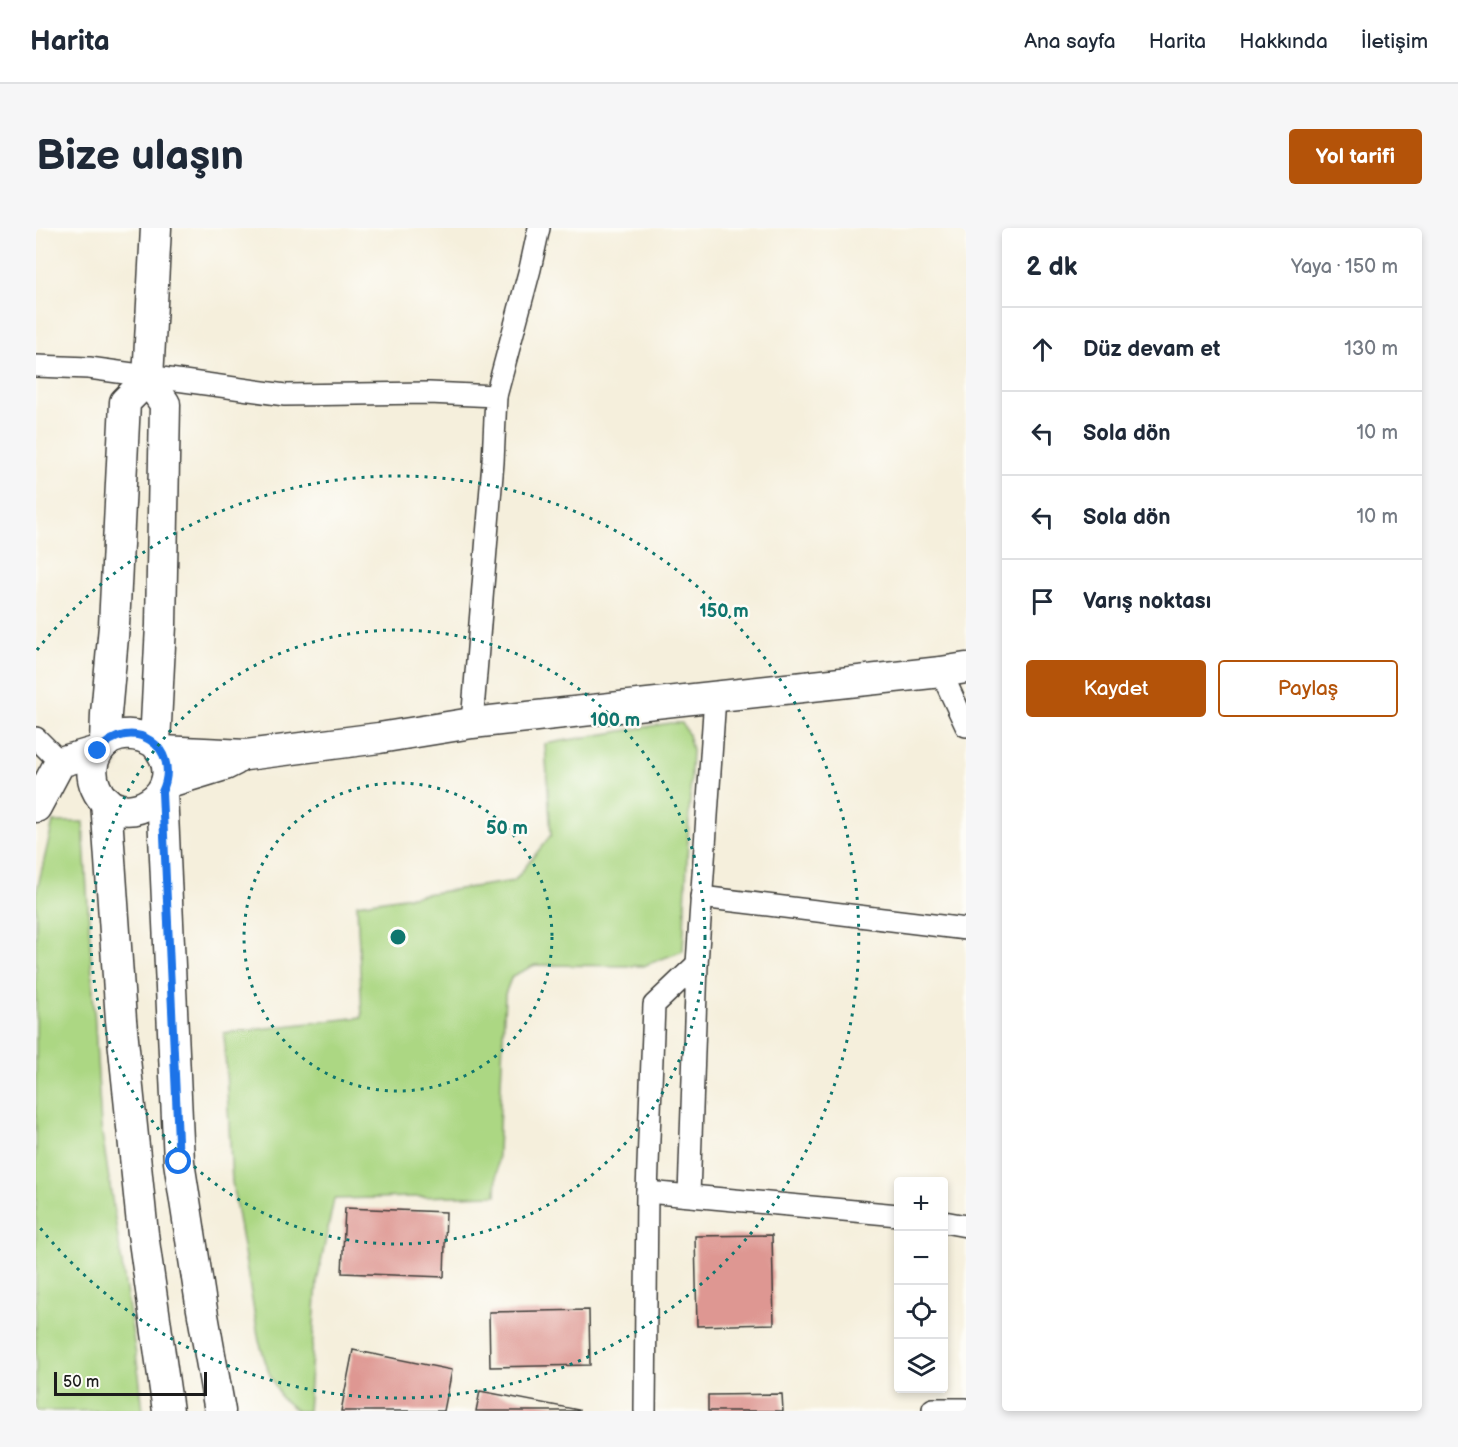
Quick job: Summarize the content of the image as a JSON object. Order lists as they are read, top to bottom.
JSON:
{
  "scale_bar": "50 m",
  "page": {
    "header": "Harita",
    "nav": [
      "Ana sayfa",
      "Harita",
      "Hakkında",
      "İletişim"
    ],
    "buttons": [
      "Yol tarifi",
      ["Kaydet", "Paylaş"]
    ],
    "title": "Bize ulaşın",
    "heading": ["2 dk", "Yaya · 150 m"],
    "list": [
      ["Düz devam et", "130 m"],
      ["Sola dön", "10 m"],
      ["Sola dön", "10 m"],
      "Varış noktası"
    ],
    "map_buttons": ["+", "−"],
    "scale": "50 m"
  },
  "rings": ["150 m", "100 m", "50 m"]
}
